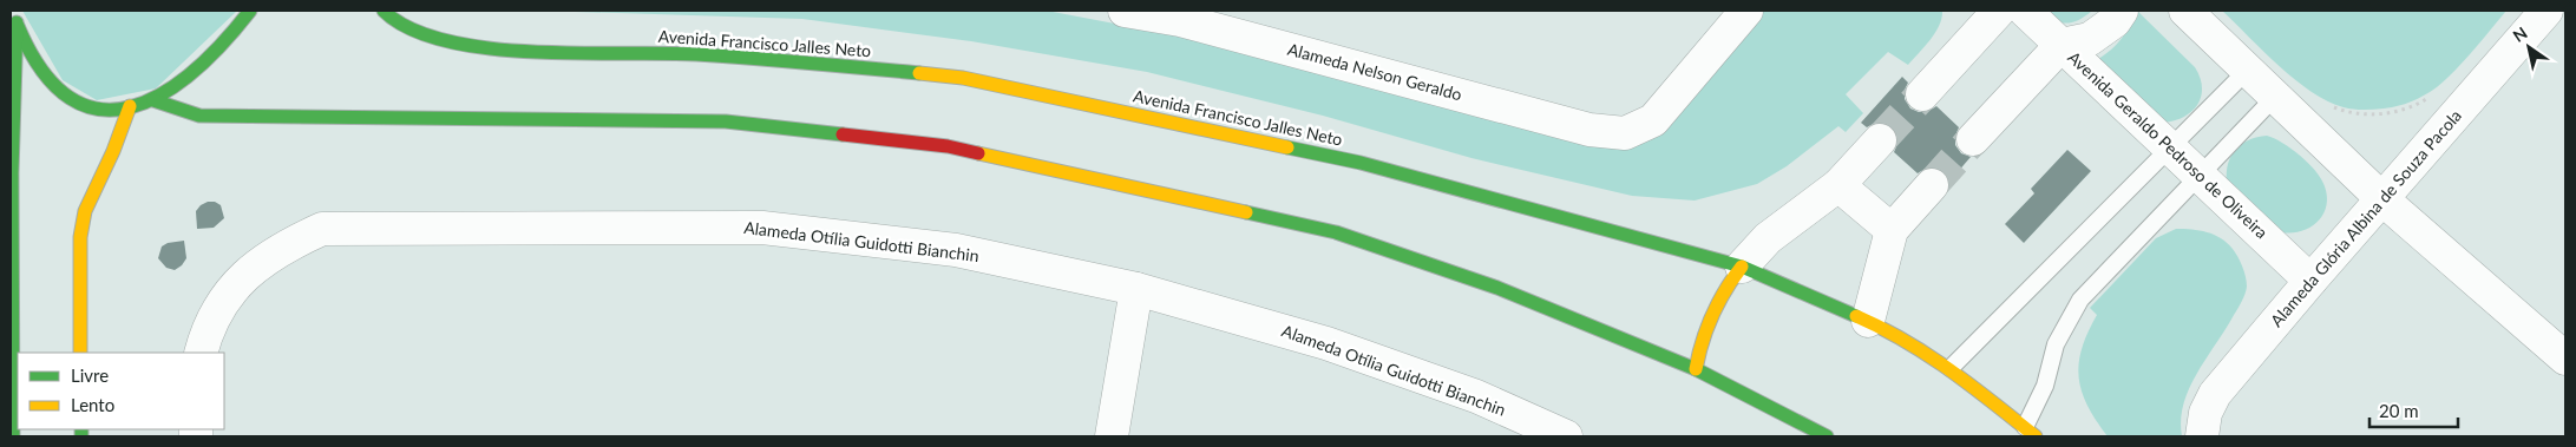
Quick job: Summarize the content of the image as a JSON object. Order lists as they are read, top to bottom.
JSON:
{
  "streets": {
    "street": [
      "Avenida Francisco Jalles Neto",
      "Alameda Nelson Geraldo",
      "Avenida Geraldo Pedroso de Oliveira",
      "Alameda Glória Albina de Souza Pacola",
      "Alameda Otília Guidotti Bianchin"
    ]
  },
  "crossings": [
    ["Avenida Geraldo Pedroso de Oliveira", "Alameda Glória Albina de Souza Pacola"]
  ],
  "legend": ["Livre", "Lento"],
  "scale_bar": "20 m",
  "north": "top left"
}
